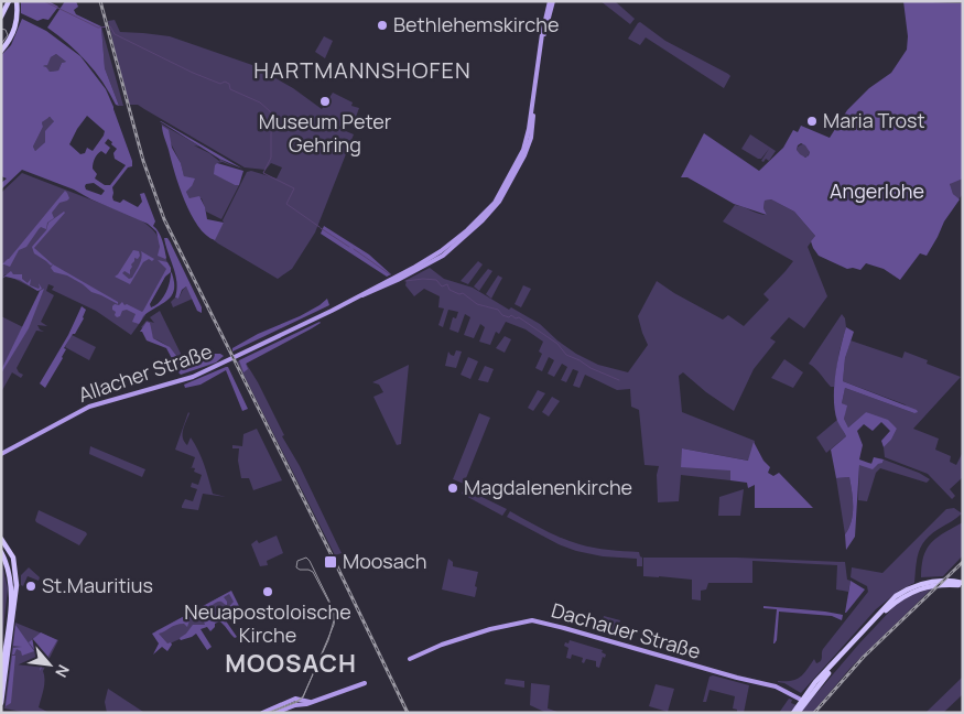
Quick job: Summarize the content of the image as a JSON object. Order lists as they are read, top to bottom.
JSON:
{
  "streets": {
    "main road": ["Allacher Straße", "Dachauer Straße"]
  },
  "districts": ["HARTMANNSHOFEN", "MOOSACH"],
  "parks": ["Angerlohe"],
  "places": {
    "other": [
      "Bethlehemskirche",
      "Museum Peter Gehring",
      "Maria Trost",
      "Magdalenenkirche",
      "St.Mauritius",
      "Neuapostoloische Kirche"
    ],
    "transit": ["Moosach"]
  },
  "north": "bottom right"
}
